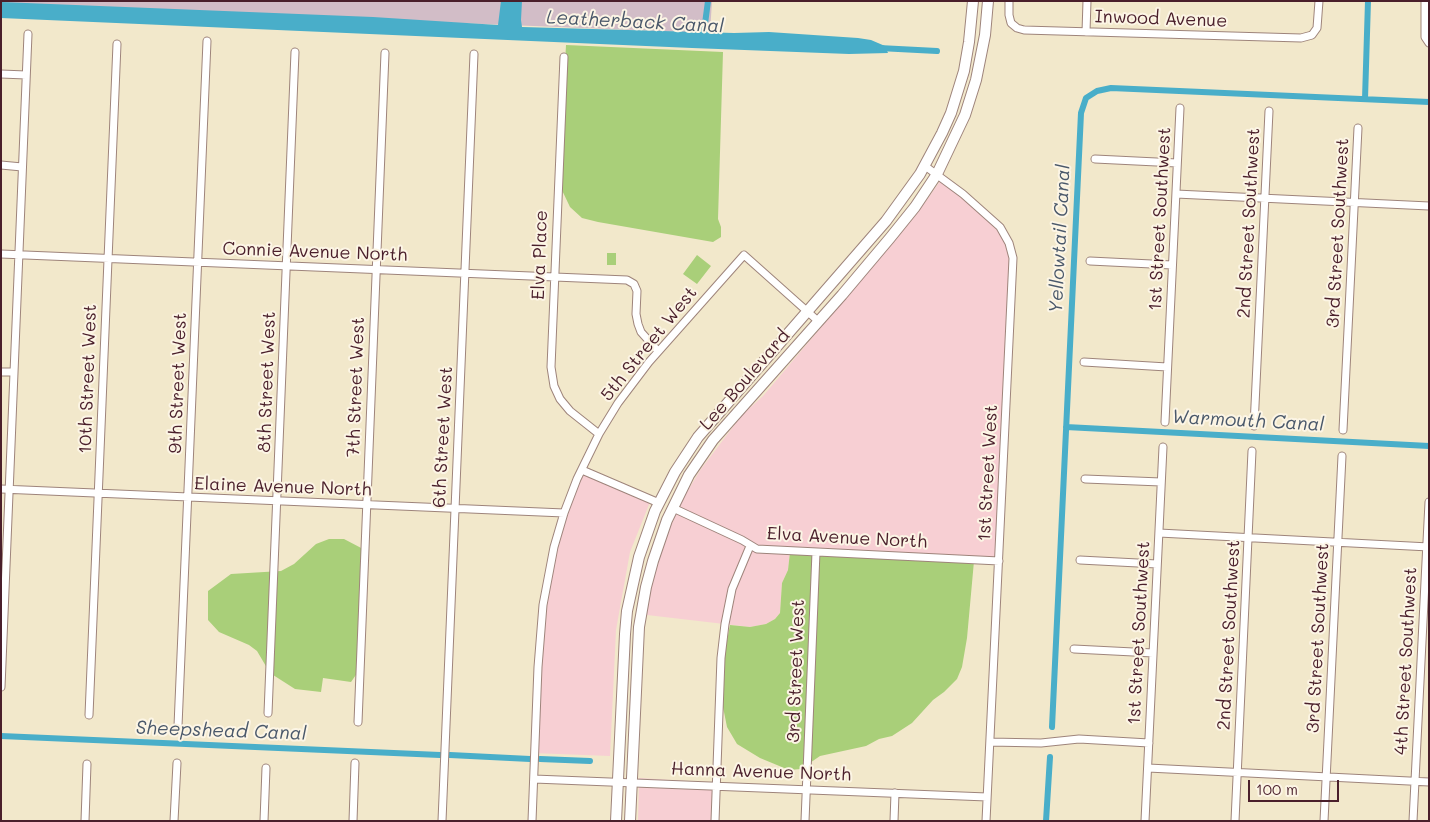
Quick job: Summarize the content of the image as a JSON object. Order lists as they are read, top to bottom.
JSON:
{
  "streets": {
    "main road": ["Lee Boulevard"],
    "street": [
      "Inwood Avenue",
      "1st Street Southwest",
      "2nd Street Southwest",
      "3rd Street Southwest",
      "Connie Avenue North",
      "Elva Place",
      "5th Street West",
      "10th Street West",
      "8th Street West",
      "9th Street West",
      "7th Street West",
      "6th Street West",
      "1st Street West",
      "Elaine Avenue North",
      "Elva Avenue North",
      "4th Street Southwest",
      "3rd Street West",
      "Hanna Avenue North"
    ]
  },
  "crossings": [
    ["Connie Avenue North", "Elva Place"],
    ["Connie Avenue North", "5th Street West"],
    ["Connie Avenue North", "10th Street West"],
    ["Connie Avenue North", "8th Street West"],
    ["Connie Avenue North", "9th Street West"],
    ["Connie Avenue North", "7th Street West"],
    ["Connie Avenue North", "6th Street West"],
    ["Elva Place", "5th Street West"],
    ["5th Street West", "Lee Boulevard"],
    ["5th Street West", "Elaine Avenue North"],
    ["5th Street West", "Hanna Avenue North"],
    ["10th Street West", "Elaine Avenue North"],
    ["Lee Boulevard", "1st Street West"],
    ["Lee Boulevard", "Elva Avenue North"],
    ["Lee Boulevard", "Hanna Avenue North"],
    ["8th Street West", "Elaine Avenue North"],
    ["9th Street West", "Elaine Avenue North"],
    ["7th Street West", "Elaine Avenue North"],
    ["6th Street West", "Elaine Avenue North"],
    ["1st Street West", "Elva Avenue North"],
    ["1st Street West", "Hanna Avenue North"],
    ["Elva Avenue North", "3rd Street West"],
    ["3rd Street West", "Hanna Avenue North"]
  ],
  "water": [
    "Leatherback Canal",
    "Yellowtail Canal",
    "Warmouth Canal",
    "Sheepshead Canal"
  ],
  "scale_bar": "100 m"
}
